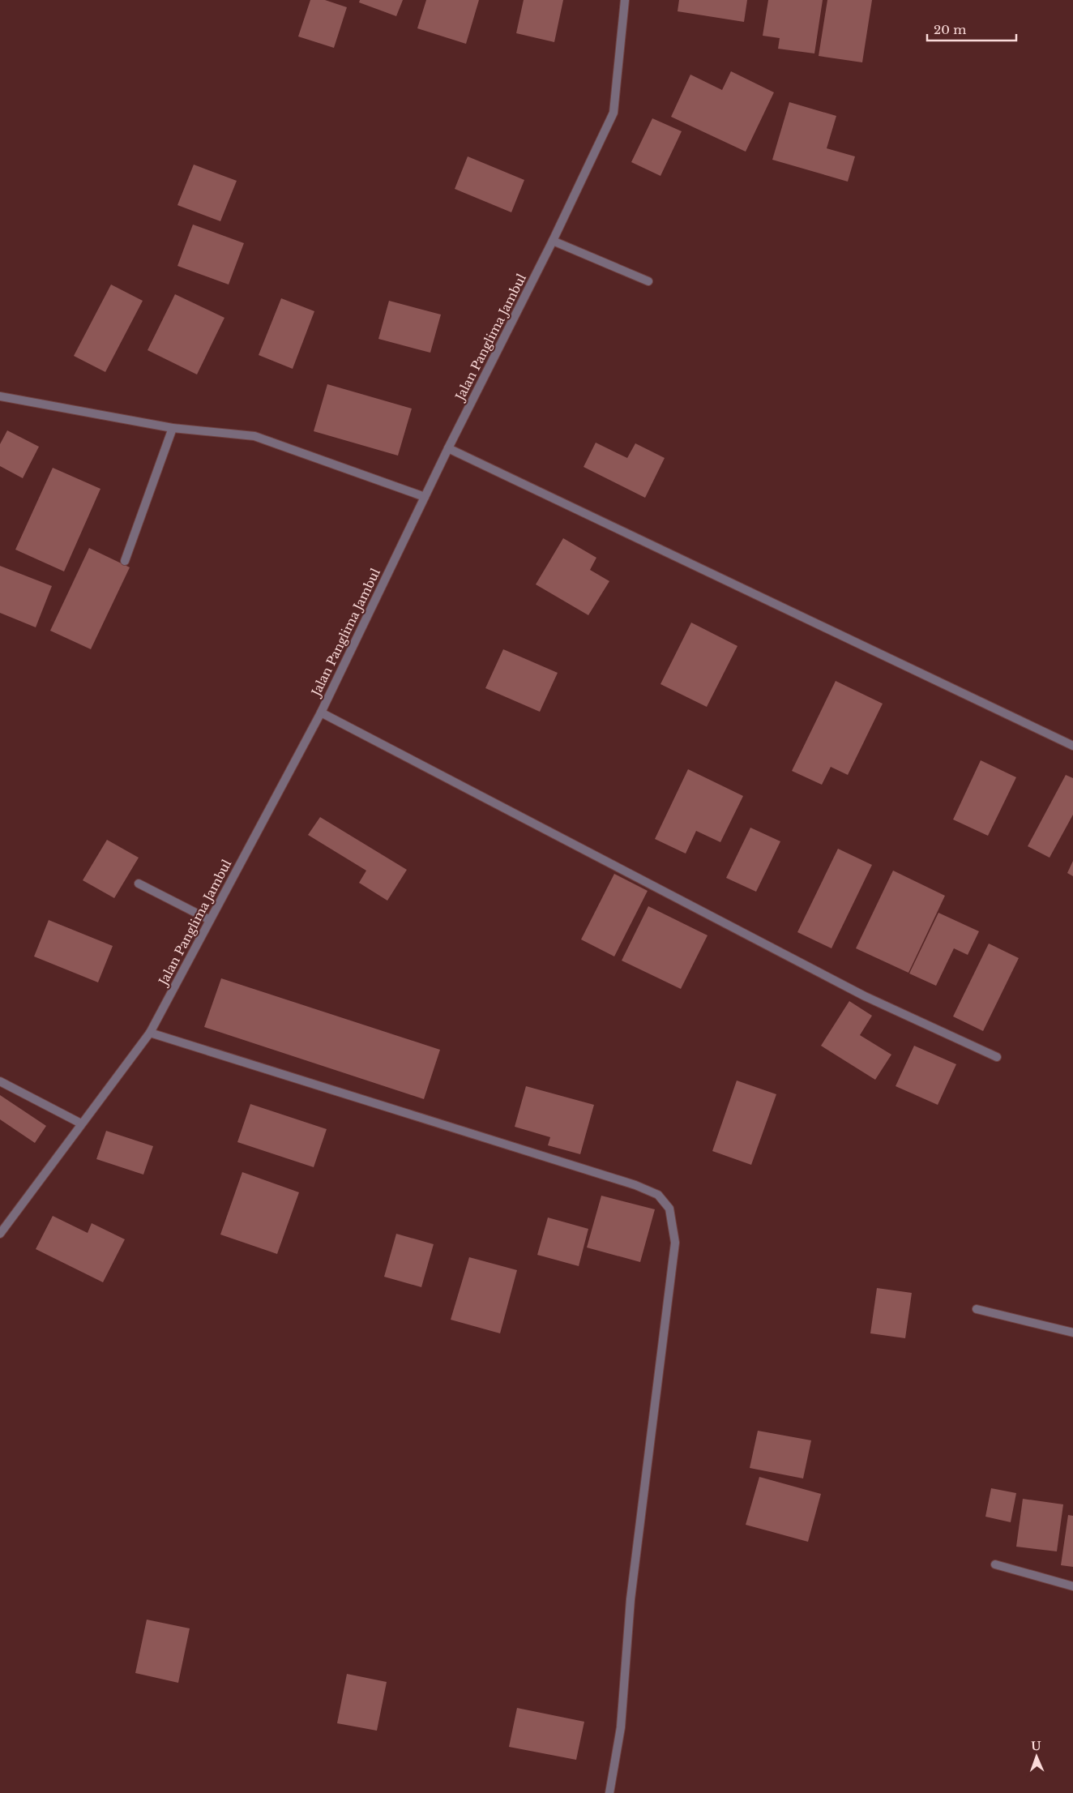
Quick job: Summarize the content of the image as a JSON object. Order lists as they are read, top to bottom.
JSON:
{
  "streets": {
    "street": ["Jalan Panglima Jambul"]
  },
  "scale_bar": "20 m",
  "north": "top"
}
